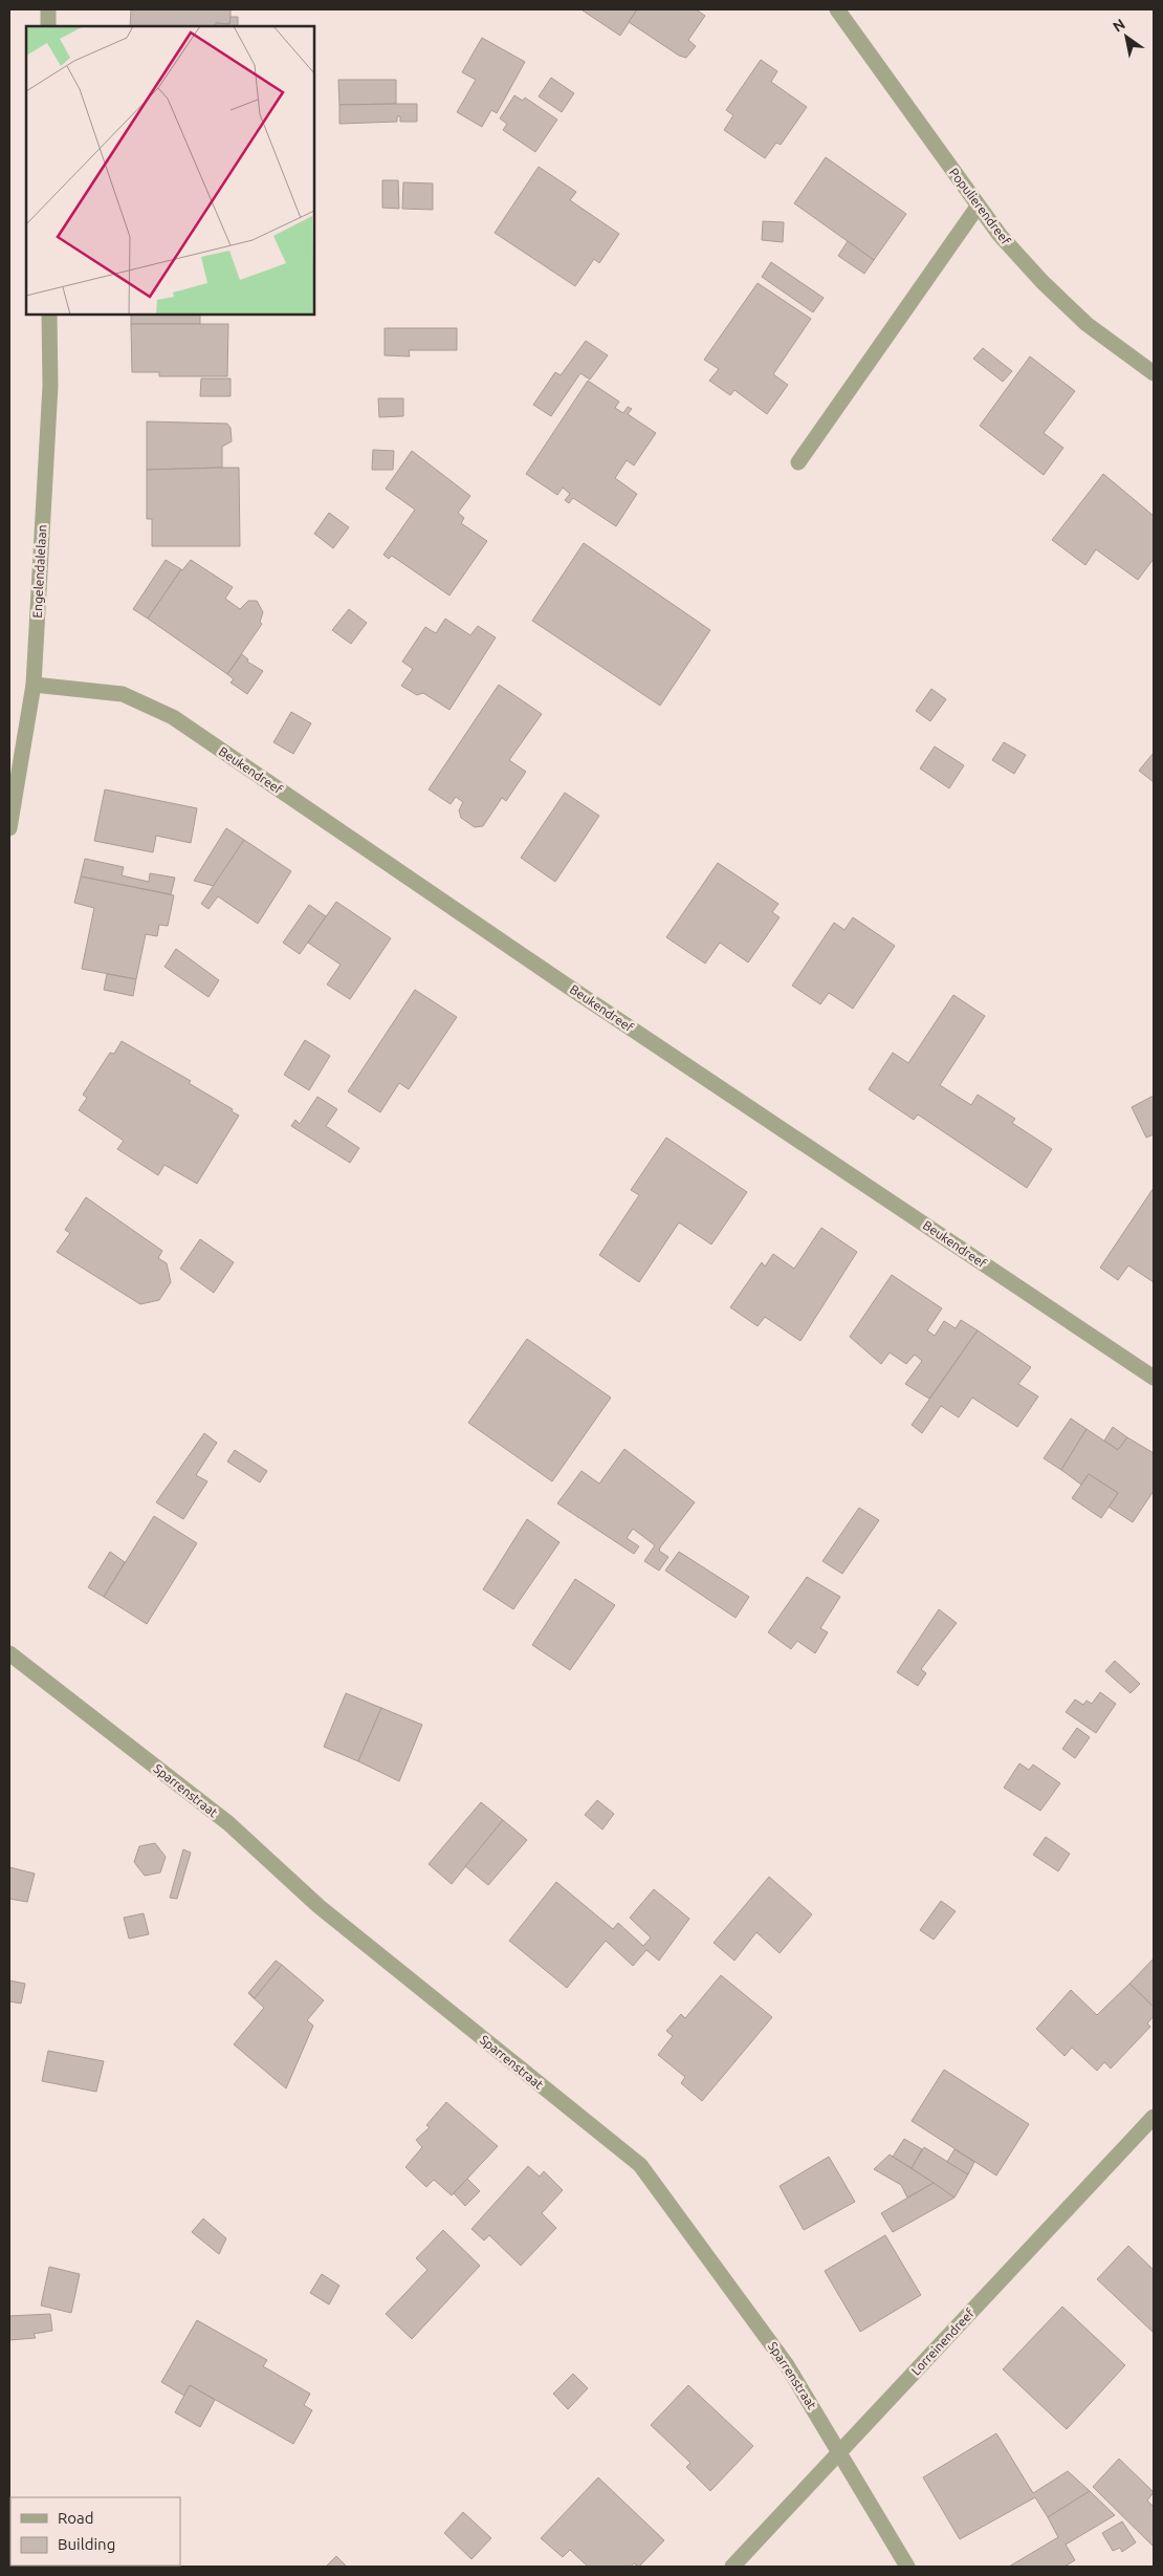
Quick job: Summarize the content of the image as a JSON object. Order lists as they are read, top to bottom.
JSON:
{
  "streets": {
    "street": [
      "Populierendreef",
      "Engelendalelaan",
      "Beukendreef",
      "Sparrenstraat",
      "Lorreinendreef"
    ]
  },
  "crossings": [
    ["Engelendalelaan", "Beukendreef"],
    ["Sparrenstraat", "Lorreinendreef"]
  ],
  "legend": ["Road", "Building"],
  "north": "top left"
}
